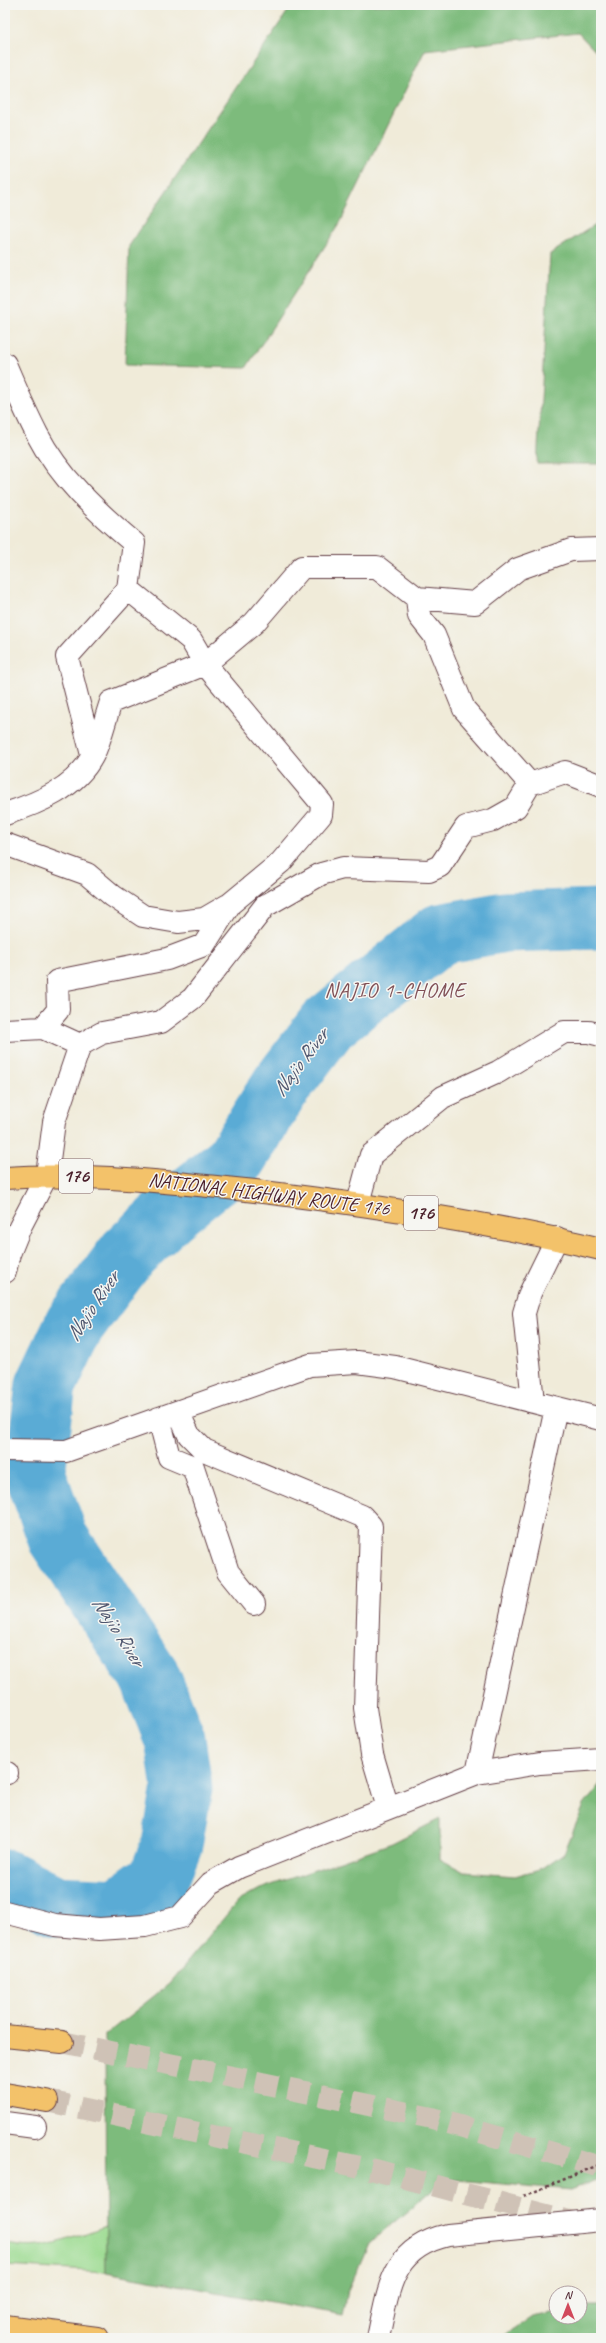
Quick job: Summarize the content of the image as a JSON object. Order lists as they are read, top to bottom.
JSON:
{
  "streets": {
    "highway": ["176", "NATIONAL HIGHWAY ROUTE 176"]
  },
  "districts": ["NAJIO 1-CHOME"],
  "water": ["Najio River"],
  "north": "top"
}
